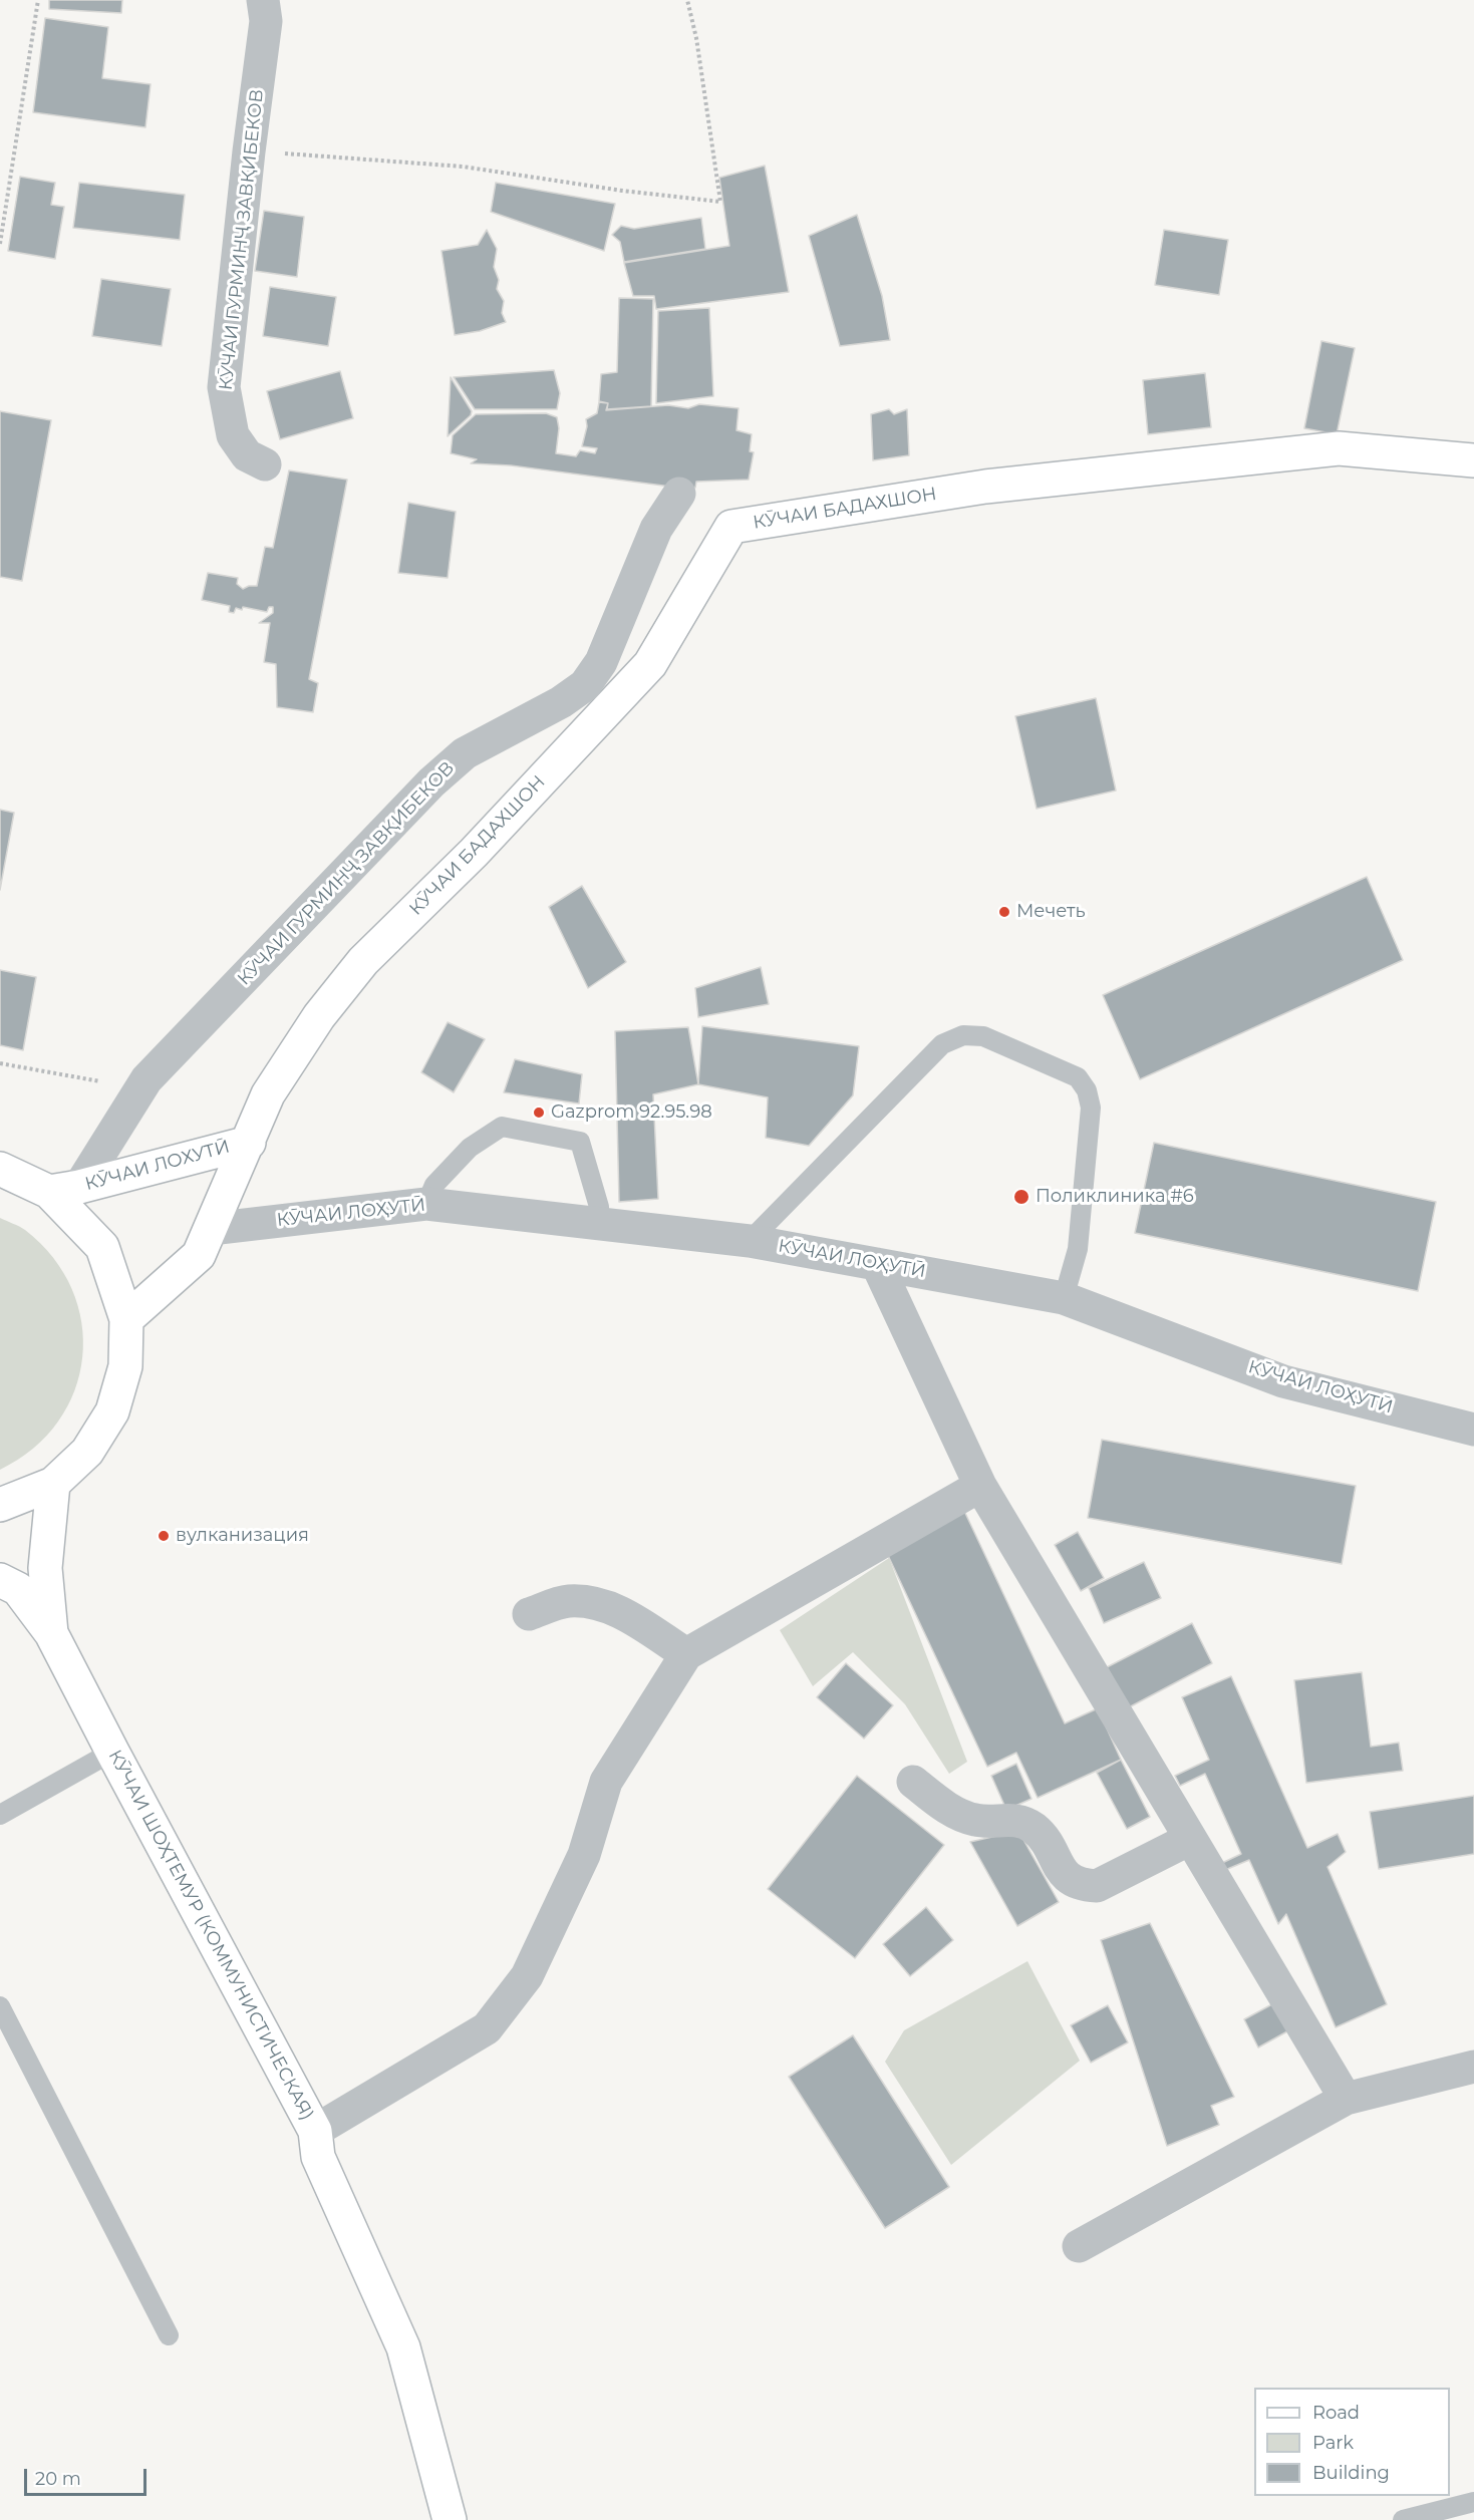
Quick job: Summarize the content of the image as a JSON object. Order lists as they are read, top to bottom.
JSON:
{
  "streets": {
    "main road": ["КӮЧАИ БАДАХШОН", "КӮЧАИ ЛОХУТӢ", "КӮЧАИ ШОҲТЕМУР (КОММУНИСТИЧЕСКАЯ)"],
    "street": ["КӮЧАИ ГУРМИНҶ ЗАВҚИБЕКОВ", "КӮЧАИ ЛОҲУТӢ"]
  },
  "crossings": [
    ["КӮЧАИ ГУРМИНҶ ЗАВҚИБЕКОВ", "КӮЧАИ ЛОХУТӢ"],
    ["КӮЧАИ БАДАХШОН", "КӮЧАИ ЛОХУТӢ"]
  ],
  "places": [
    "Мечеть",
    "Gazprom 92.95.98",
    "Поликлиника #6",
    "вулканизация"
  ],
  "legend": ["Road", "Park", "Building"],
  "scale_bar": "20 m"
}
